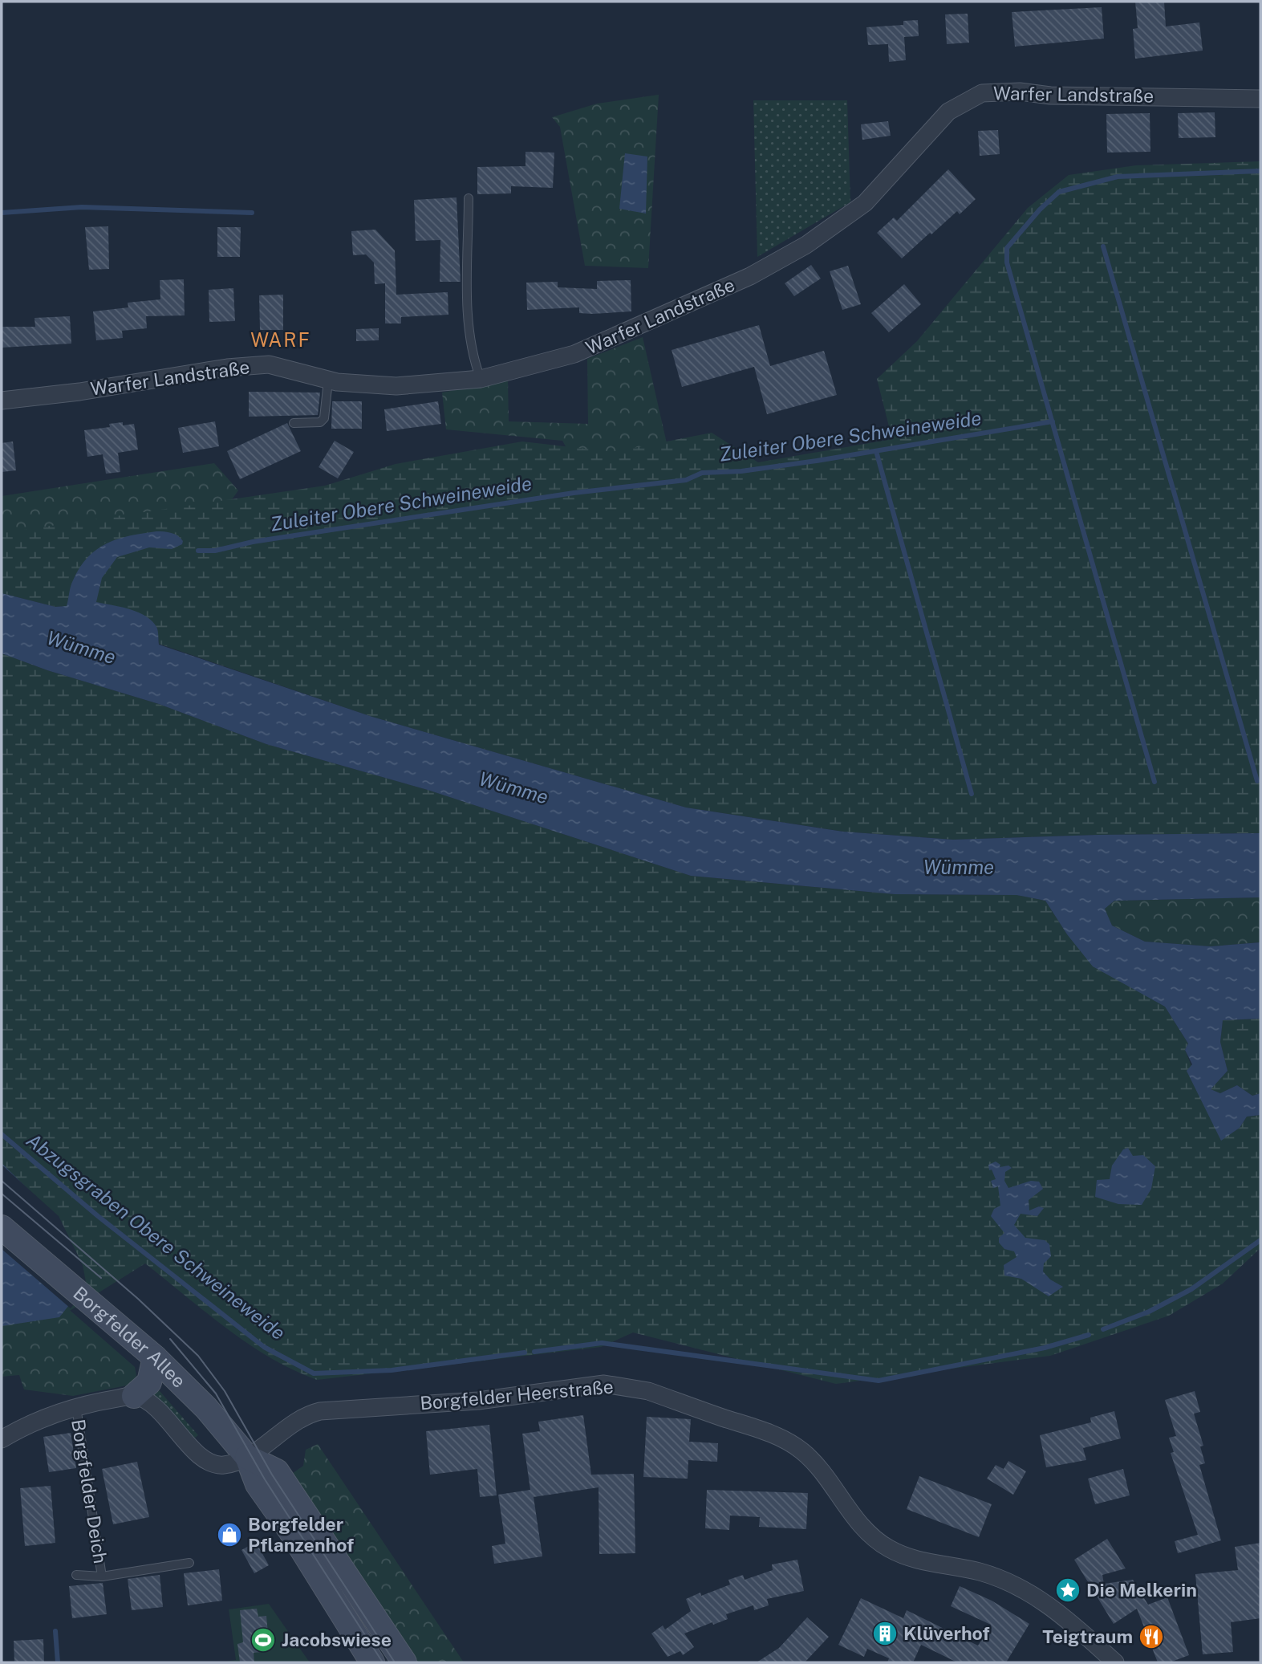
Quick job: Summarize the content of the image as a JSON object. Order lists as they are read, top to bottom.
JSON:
{
  "streets": {
    "main road": ["Borgfelder Allee"],
    "street": ["Warfer Landstraße", "Borgfelder Heerstraße", "Borgfelder Deich"]
  },
  "crossings": [
    ["Borgfelder Allee", "Borgfelder Heerstraße"]
  ],
  "districts": ["WARF"],
  "water": ["Zuleiter Obere Schweineweide", "Wümme", "Abzugsgraben Obere Schweineweide"],
  "places": {
    "shop": ["Borgfelder Pflanzenhof"],
    "place": ["Die Melkerin"],
    "building": ["Klüverhof"],
    "restaurant": ["Teigtraum"],
    "sports": ["Jacobswiese"]
  }
}
